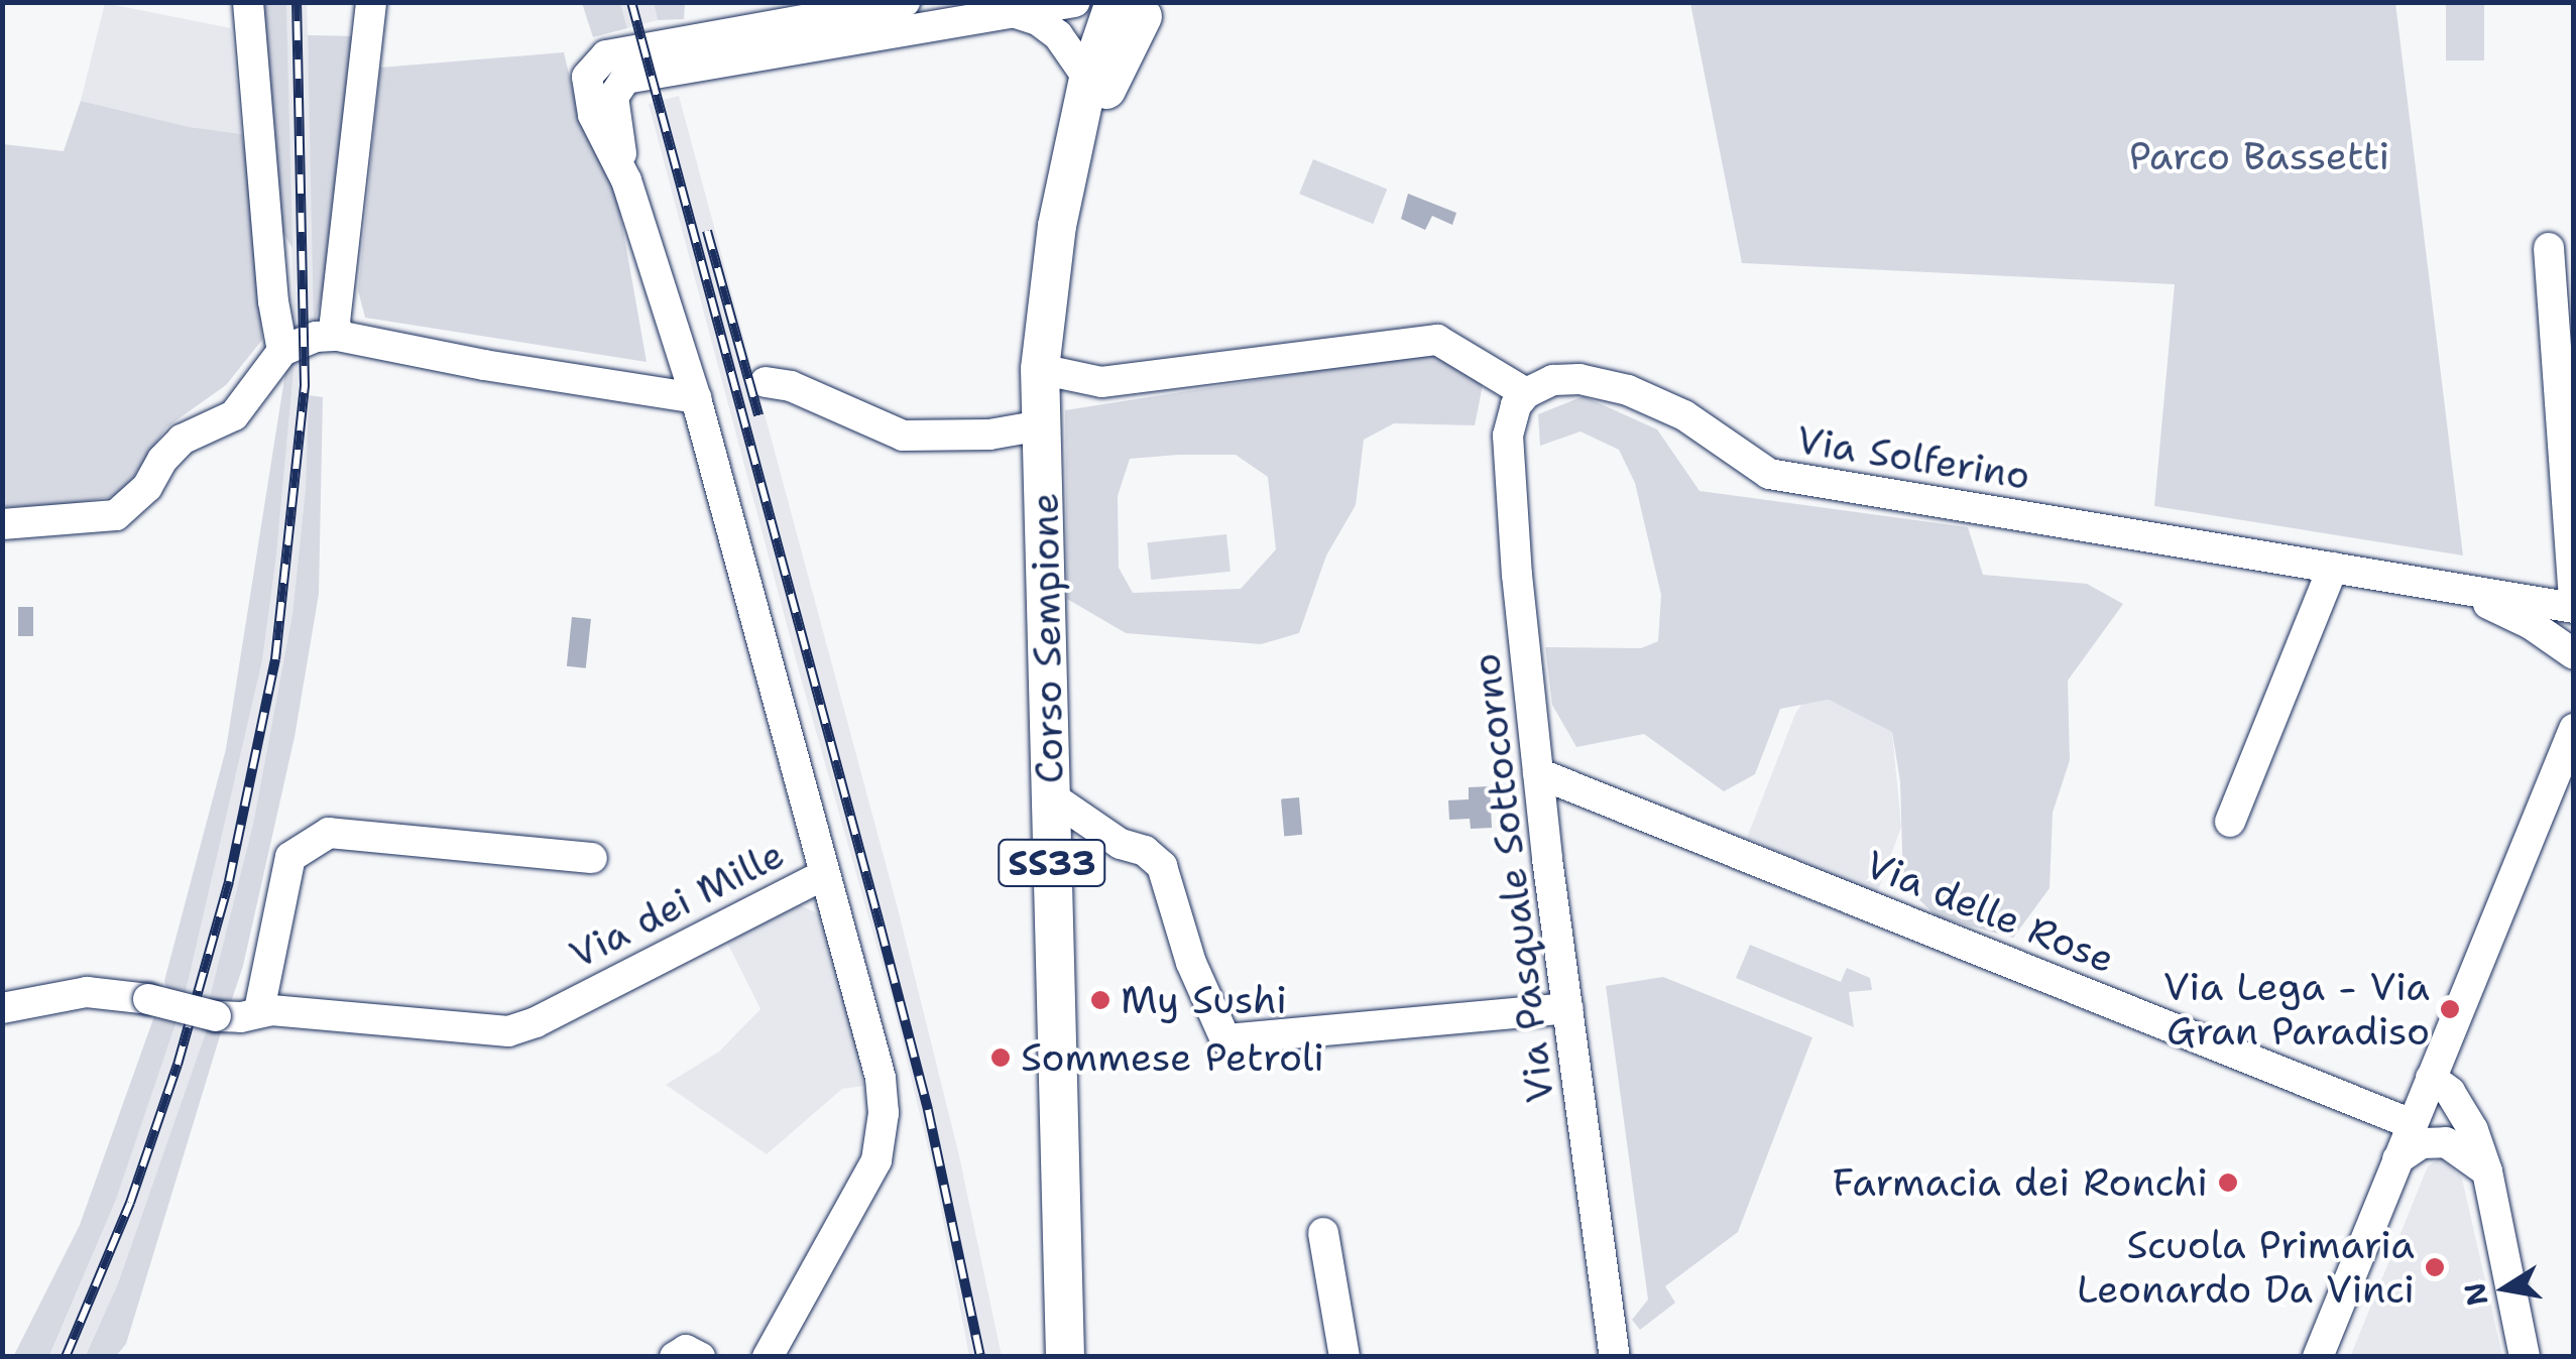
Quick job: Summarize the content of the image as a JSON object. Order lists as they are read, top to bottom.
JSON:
{
  "streets": {
    "main road": ["Corso Sempione", "SS33"],
    "street": [
      "Via Solferino",
      "Via Pasquale Sottocorno",
      "Via dei Mille",
      "Via delle Rose"
    ]
  },
  "crossings": [
    ["Via Solferino", "Via Pasquale Sottocorno"],
    ["Via Pasquale Sottocorno", "Via delle Rose"]
  ],
  "parks": ["Parco Bassetti"],
  "places": [
    "My Sushi",
    "Via Lega - Via Gran Paradiso",
    "Sommese Petroli",
    "Farmacia dei Ronchi",
    "Scuola Primaria Leonardo Da Vinci"
  ],
  "north": "left"
}
